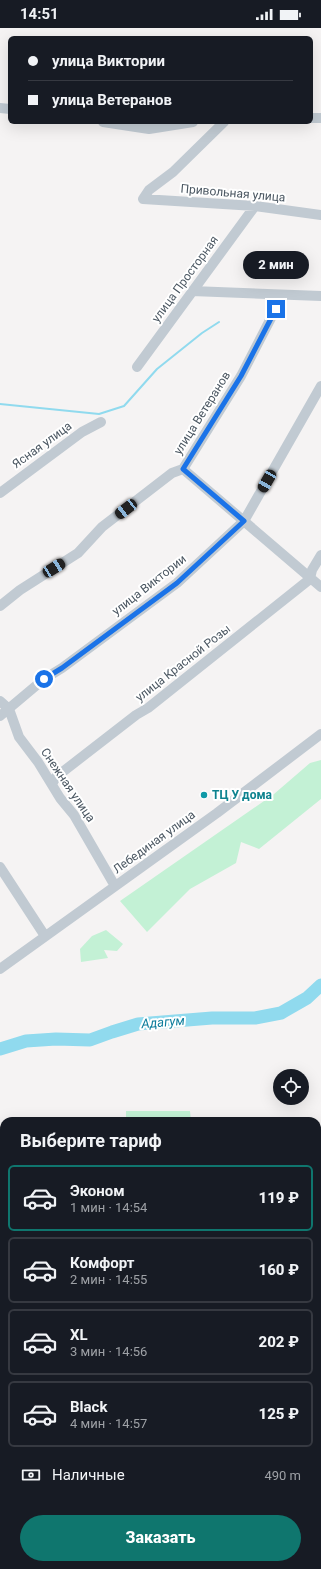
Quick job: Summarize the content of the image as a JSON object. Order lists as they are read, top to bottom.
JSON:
{
  "streets": {
    "street": [
      "Привольная улица",
      "улица Просторная",
      "улица Ветеранов",
      "Ясная улица",
      "улица Виктории",
      "улица Красной Розы",
      "Снежная улица",
      "Лебединая улица"
    ]
  },
  "crossings": [
    ["Привольная улица", "улица Просторная"],
    ["улица Виктории", "Снежная улица"],
    ["улица Красной Розы", "Снежная улица"],
    ["Снежная улица", "Лебединая улица"]
  ],
  "water": ["Адагум"],
  "places": ["ТЦ У дома"],
  "page": {
    "status": "14:51",
    "banner": ["улица Виктории", "улица Ветеранов"],
    "bubble": "2 мин",
    "heading": "Выберите тариф",
    "list": [
      {
        "name": "Эконом",
        "note": "1 мин · 14:54",
        "value": "119 ₽"
      },
      {
        "name": "Комфорт",
        "note": "2 мин · 14:55",
        "value": "160 ₽"
      },
      {
        "name": "XL",
        "note": "3 мин · 14:56",
        "value": "202 ₽"
      },
      {
        "name": "Black",
        "note": "4 мин · 14:57",
        "value": "125 ₽"
      }
    ],
    "pay": ["Наличные", "490 m"],
    "buttons": "Заказать"
  }
}
